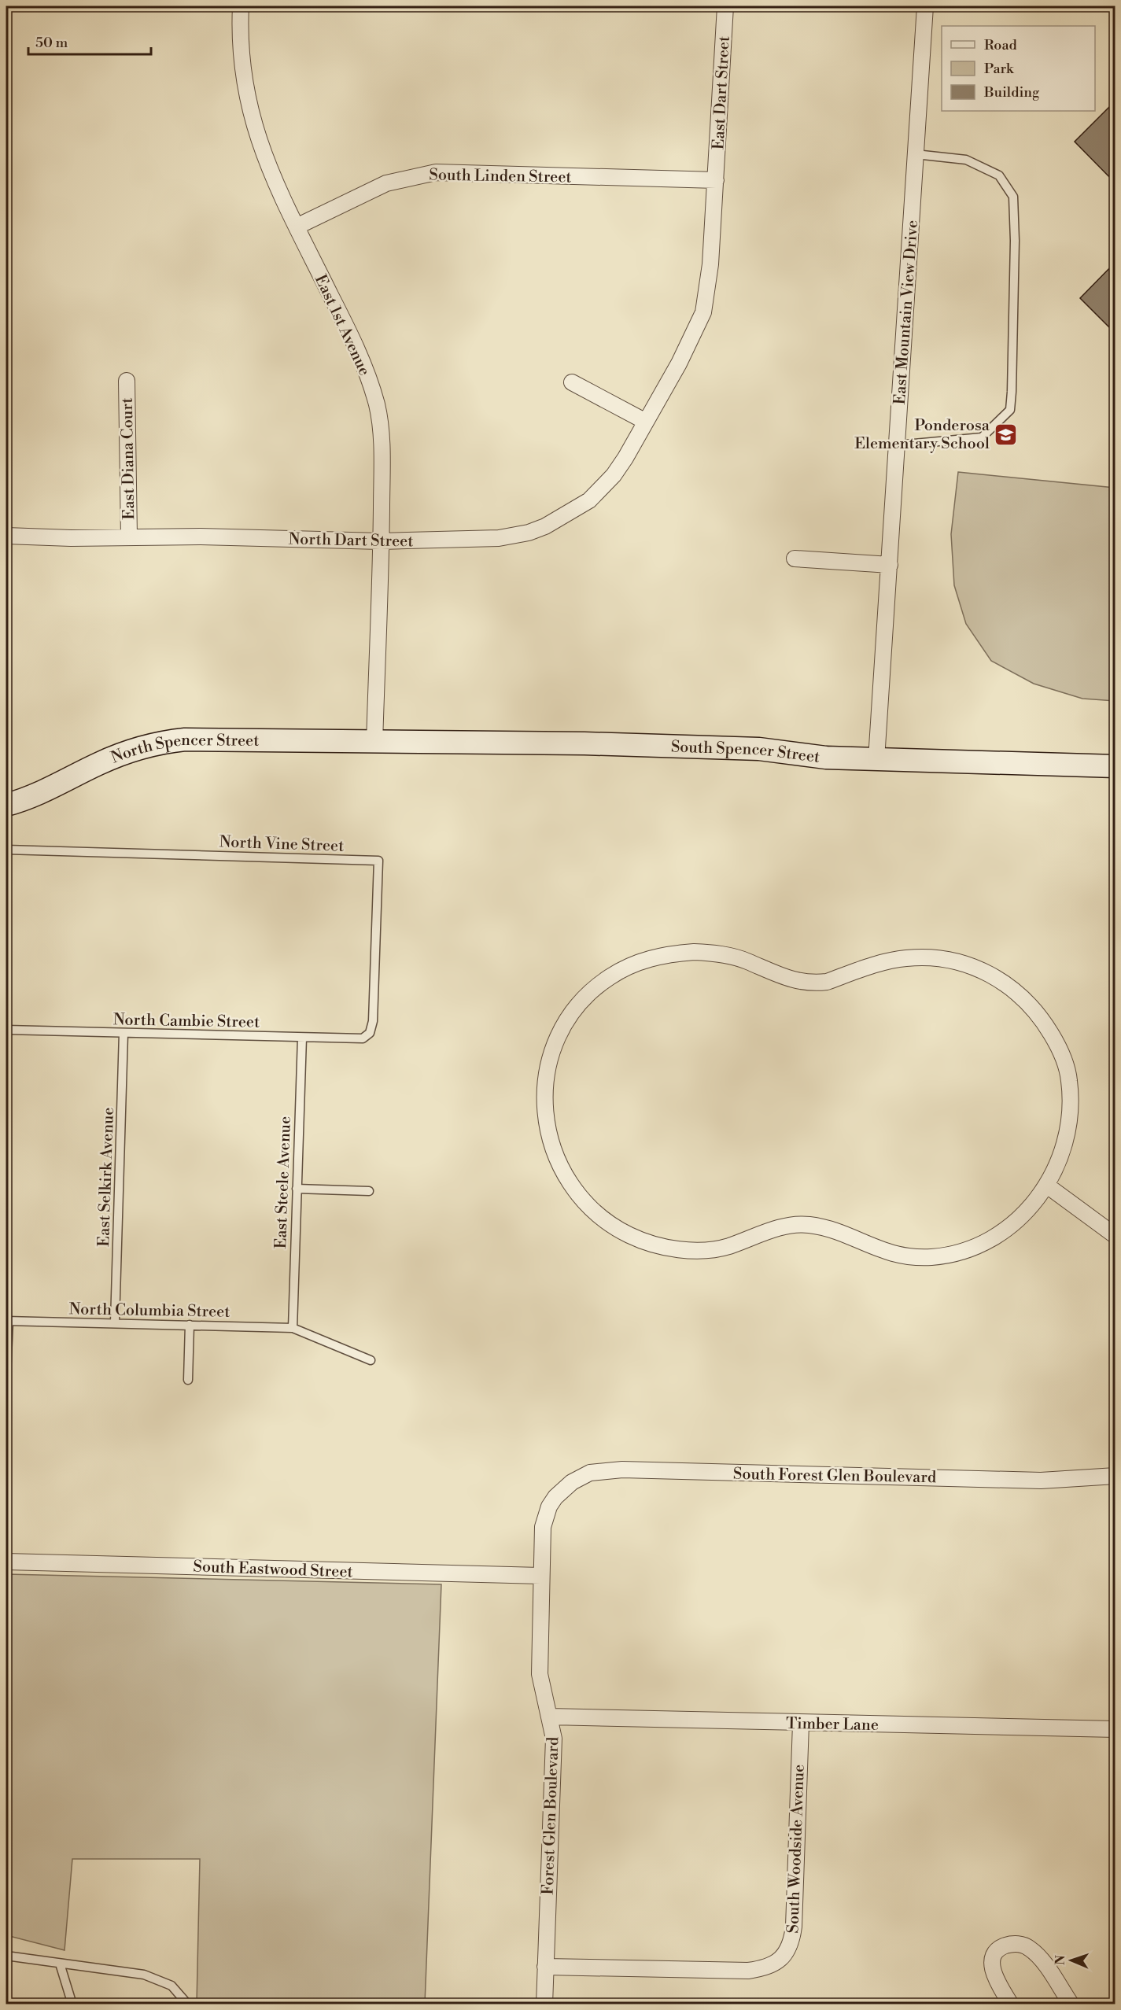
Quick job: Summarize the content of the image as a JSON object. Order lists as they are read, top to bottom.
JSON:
{
  "streets": {
    "street": [
      "East Dart Street",
      "South Linden Street",
      "East Mountain View Drive",
      "East 1st Avenue",
      "East Diana Court",
      "North Dart Street",
      "North Spencer Street",
      "South Spencer Street",
      "South Forest Glen Boulevard",
      "South Eastwood Street",
      "Timber Lane",
      "Forest Glen Boulevard",
      "South Woodside Avenue"
    ],
    "lane": [
      "North Vine Street",
      "North Cambie Street",
      "East Selkirk Avenue",
      "East Steele Avenue",
      "North Columbia Street"
    ]
  },
  "crossings": [
    ["East Dart Street", "South Linden Street"],
    ["East Dart Street", "North Dart Street"],
    ["South Linden Street", "East 1st Avenue"],
    ["East Mountain View Drive", "South Spencer Street"],
    ["East 1st Avenue", "North Dart Street"],
    ["East 1st Avenue", "North Spencer Street"],
    ["East 1st Avenue", "South Spencer Street"],
    ["East Diana Court", "North Dart Street"],
    ["North Spencer Street", "South Spencer Street"],
    ["North Vine Street", "North Cambie Street"],
    ["North Cambie Street", "East Selkirk Avenue"],
    ["North Cambie Street", "East Steele Avenue"],
    ["East Selkirk Avenue", "North Columbia Street"],
    ["East Steele Avenue", "North Columbia Street"],
    ["South Forest Glen Boulevard", "Forest Glen Boulevard"],
    ["South Eastwood Street", "Forest Glen Boulevard"],
    ["Timber Lane", "Forest Glen Boulevard"],
    ["Timber Lane", "South Woodside Avenue"],
    ["Forest Glen Boulevard", "South Woodside Avenue"]
  ],
  "places": {
    "school or university": ["Ponderosa Elementary School"]
  },
  "legend": ["Road", "Park", "Building"],
  "scale_bar": "50 m",
  "north": "left"
}
